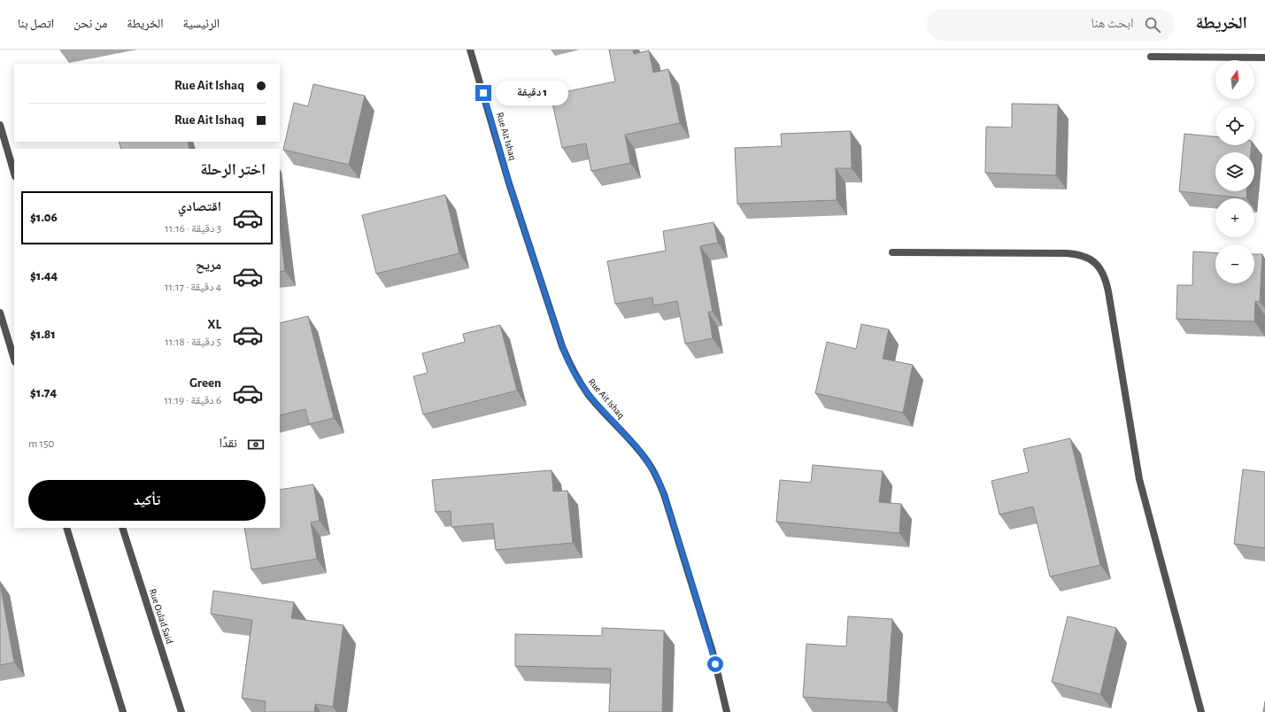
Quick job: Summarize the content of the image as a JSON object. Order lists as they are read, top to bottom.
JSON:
{
  "streets": {
    "street": ["Rue Ait Ishaq", "Rue Oulad Said"]
  },
  "north": "top",
  "page": {
    "header": "الخريطة",
    "search": "ابحث هنا",
    "nav": [
      "الرئيسية",
      "الخريطة",
      "من نحن",
      "اتصل بنا"
    ],
    "map_buttons": ["+", "−"],
    "banner": ["Rue Ait Ishaq", "Rue Ait Ishaq"],
    "bubble": "1 دقيقة",
    "heading": "اختر الرحلة",
    "list": [
      {
        "name": "اقتصادي",
        "note": "3 دقيقة · 11:16",
        "value": "$1.06"
      },
      {
        "name": "مريح",
        "note": "4 دقيقة · 11:17",
        "value": "$1.44"
      },
      {
        "name": "XL",
        "note": "5 دقيقة · 11:18",
        "value": "$1.81"
      },
      {
        "name": "Green",
        "note": "6 دقيقة · 11:19",
        "value": "$1.74"
      }
    ],
    "pay": ["نقدًا", "150 m"],
    "buttons": "تأكيد"
  }
}
